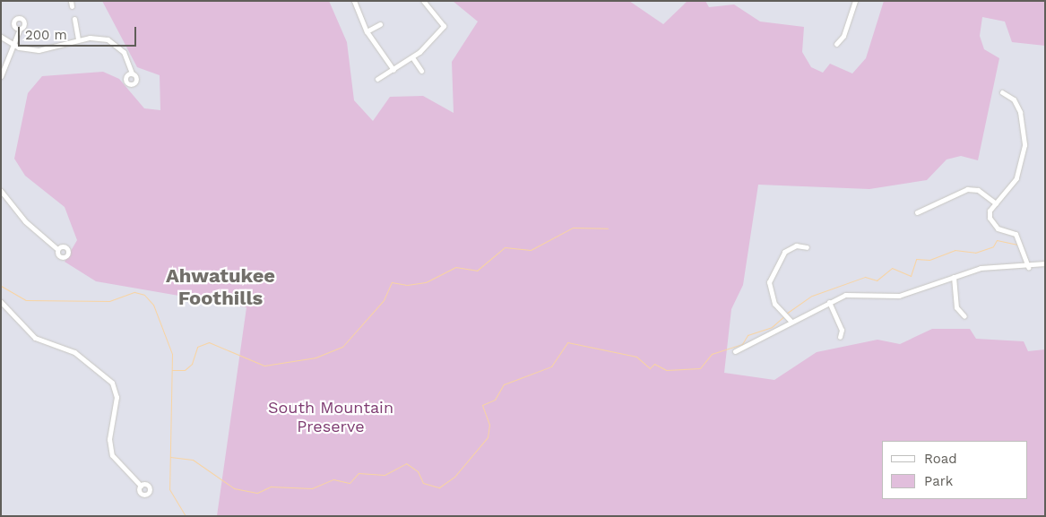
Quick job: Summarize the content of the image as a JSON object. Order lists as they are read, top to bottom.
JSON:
{
  "districts": ["Ahwatukee Foothills"],
  "parks": ["South Mountain Preserve"],
  "legend": ["Road", "Park"],
  "scale_bar": "200 m"
}
